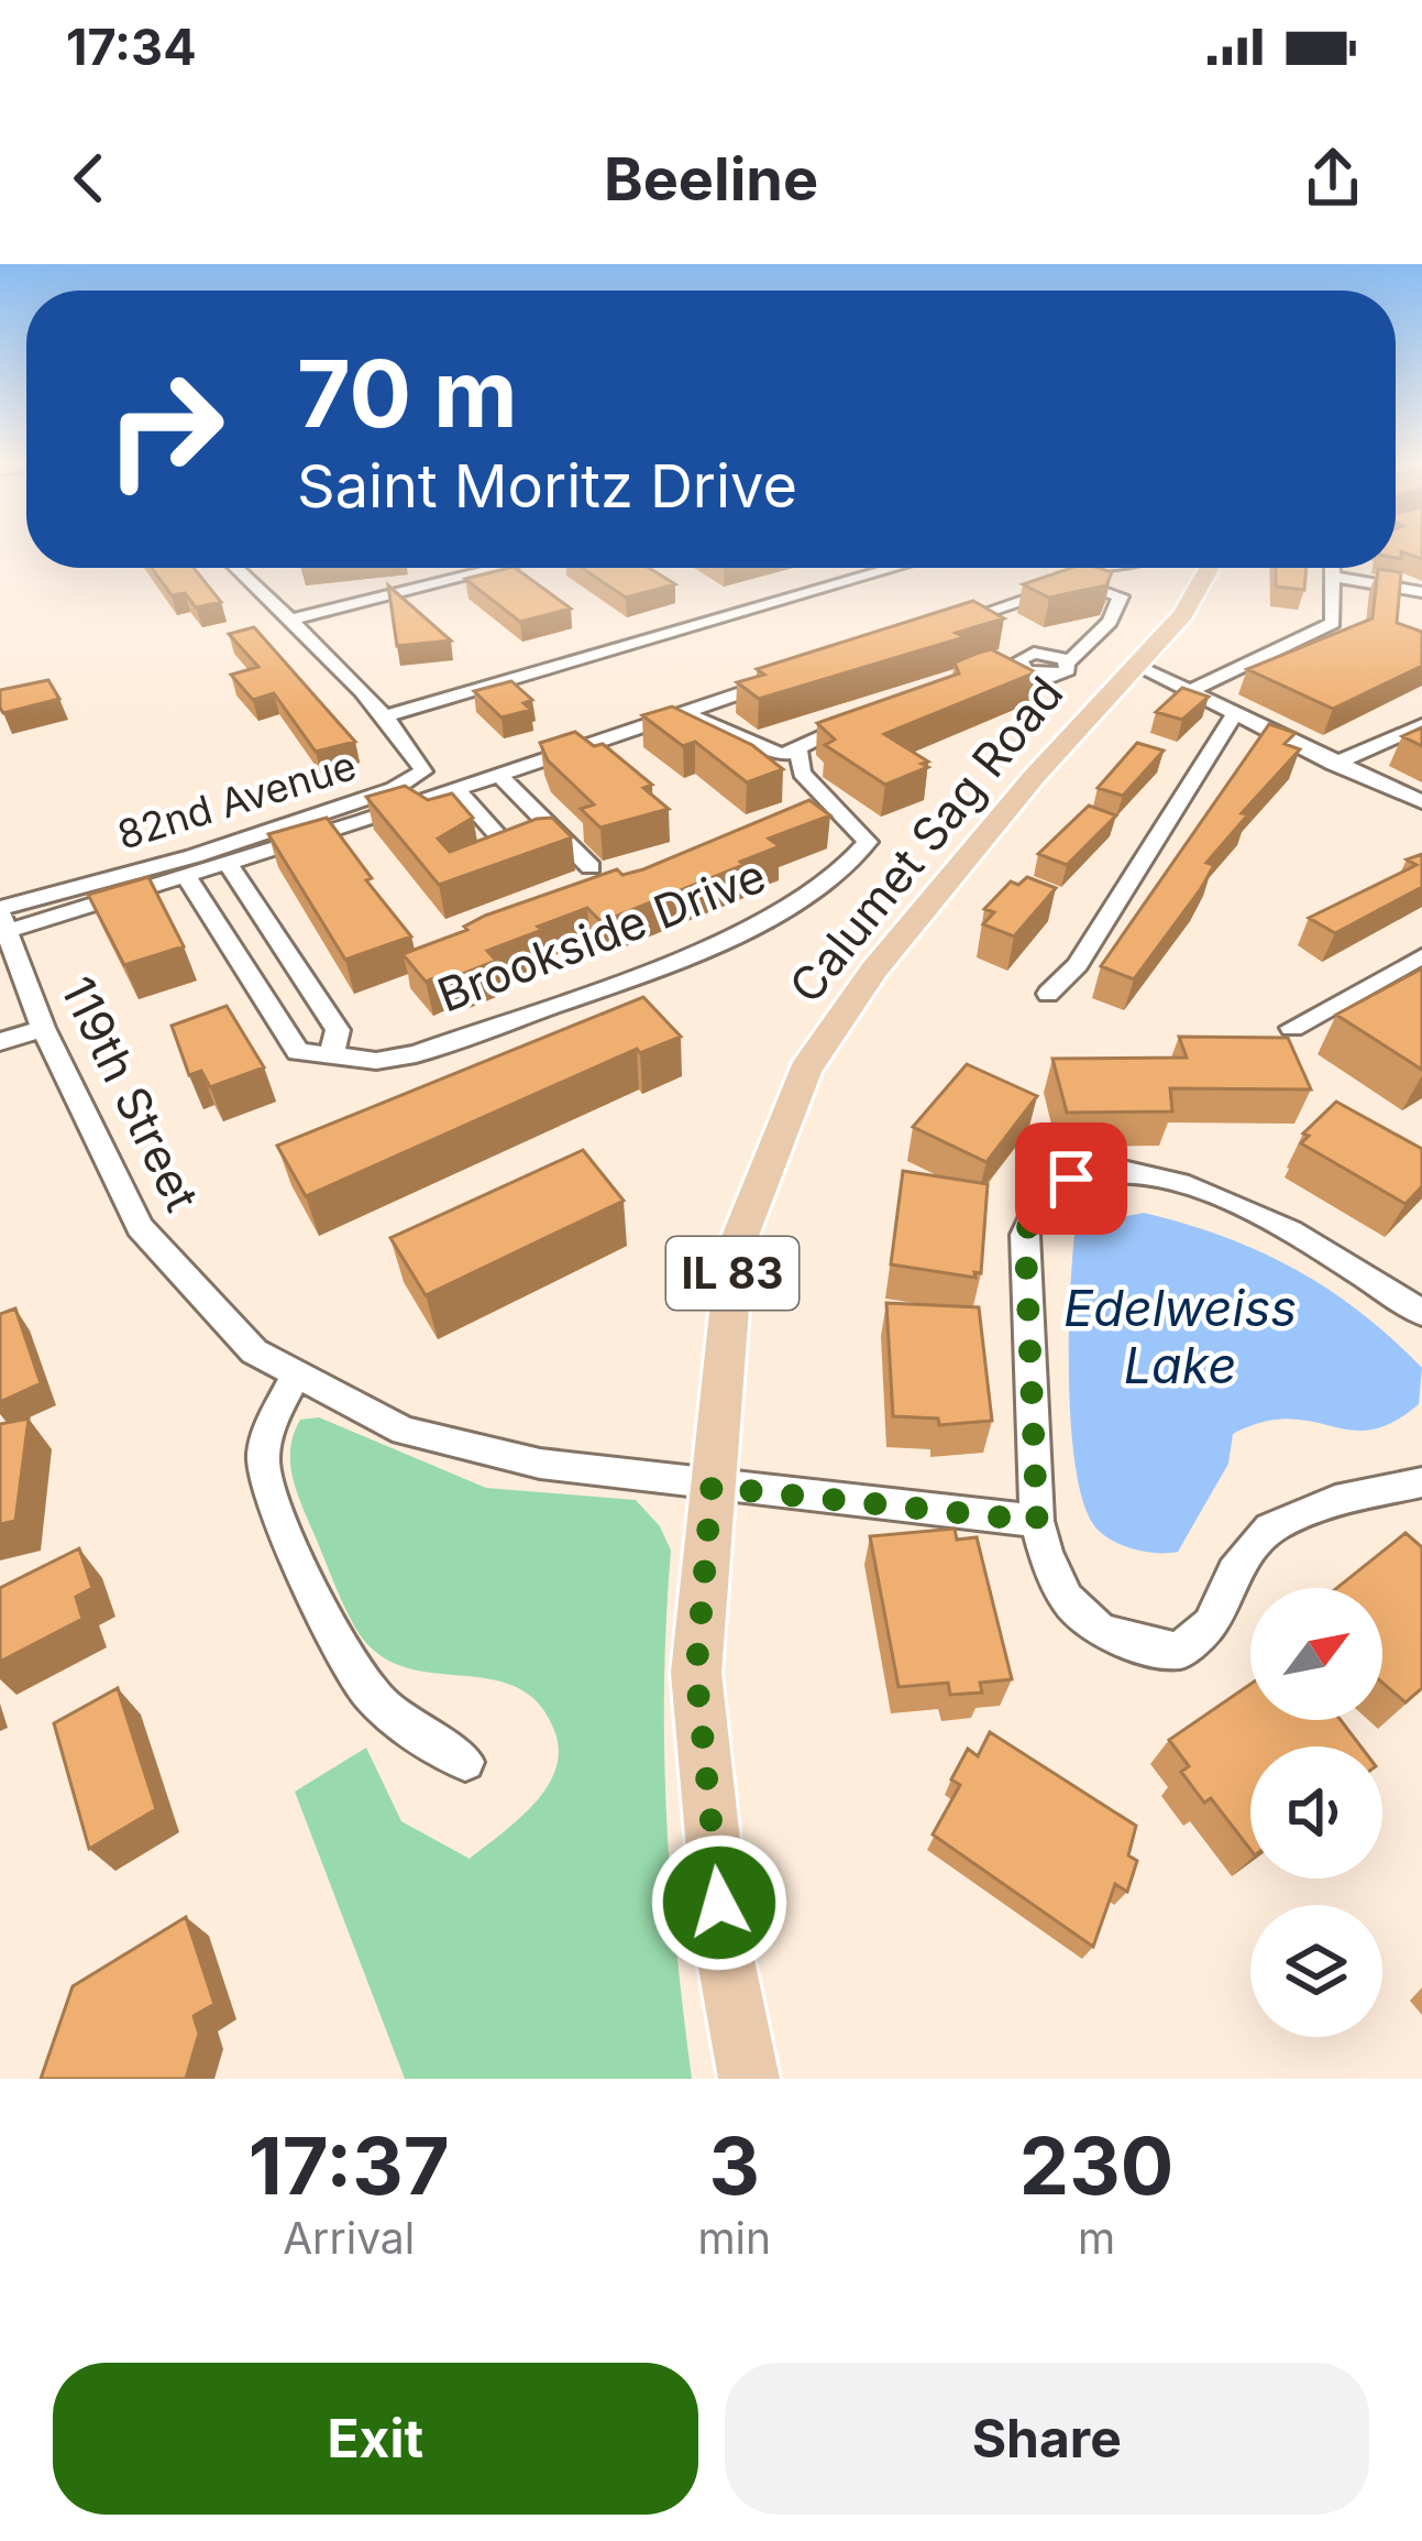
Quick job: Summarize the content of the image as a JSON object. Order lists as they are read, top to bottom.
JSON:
{
  "streets": {
    "main road": ["Calumet Sag Road", "IL 83"],
    "street": ["82nd Avenue", "Brookside Drive", "119th Street"]
  },
  "crossings": [
    ["82nd Avenue", "119th Street"],
    ["Calumet Sag Road", "119th Street"]
  ],
  "water": ["Edelweiss Lake"],
  "north": "top right",
  "page": {
    "status": "17:34",
    "header": "Beeline",
    "turn": ["70 m", "Saint Moritz Drive"],
    "eta": [
      "17:37",
      "Arrival",
      "3",
      "min",
      "230",
      "m"
    ],
    "buttons": ["Exit", "Share"]
  }
}
